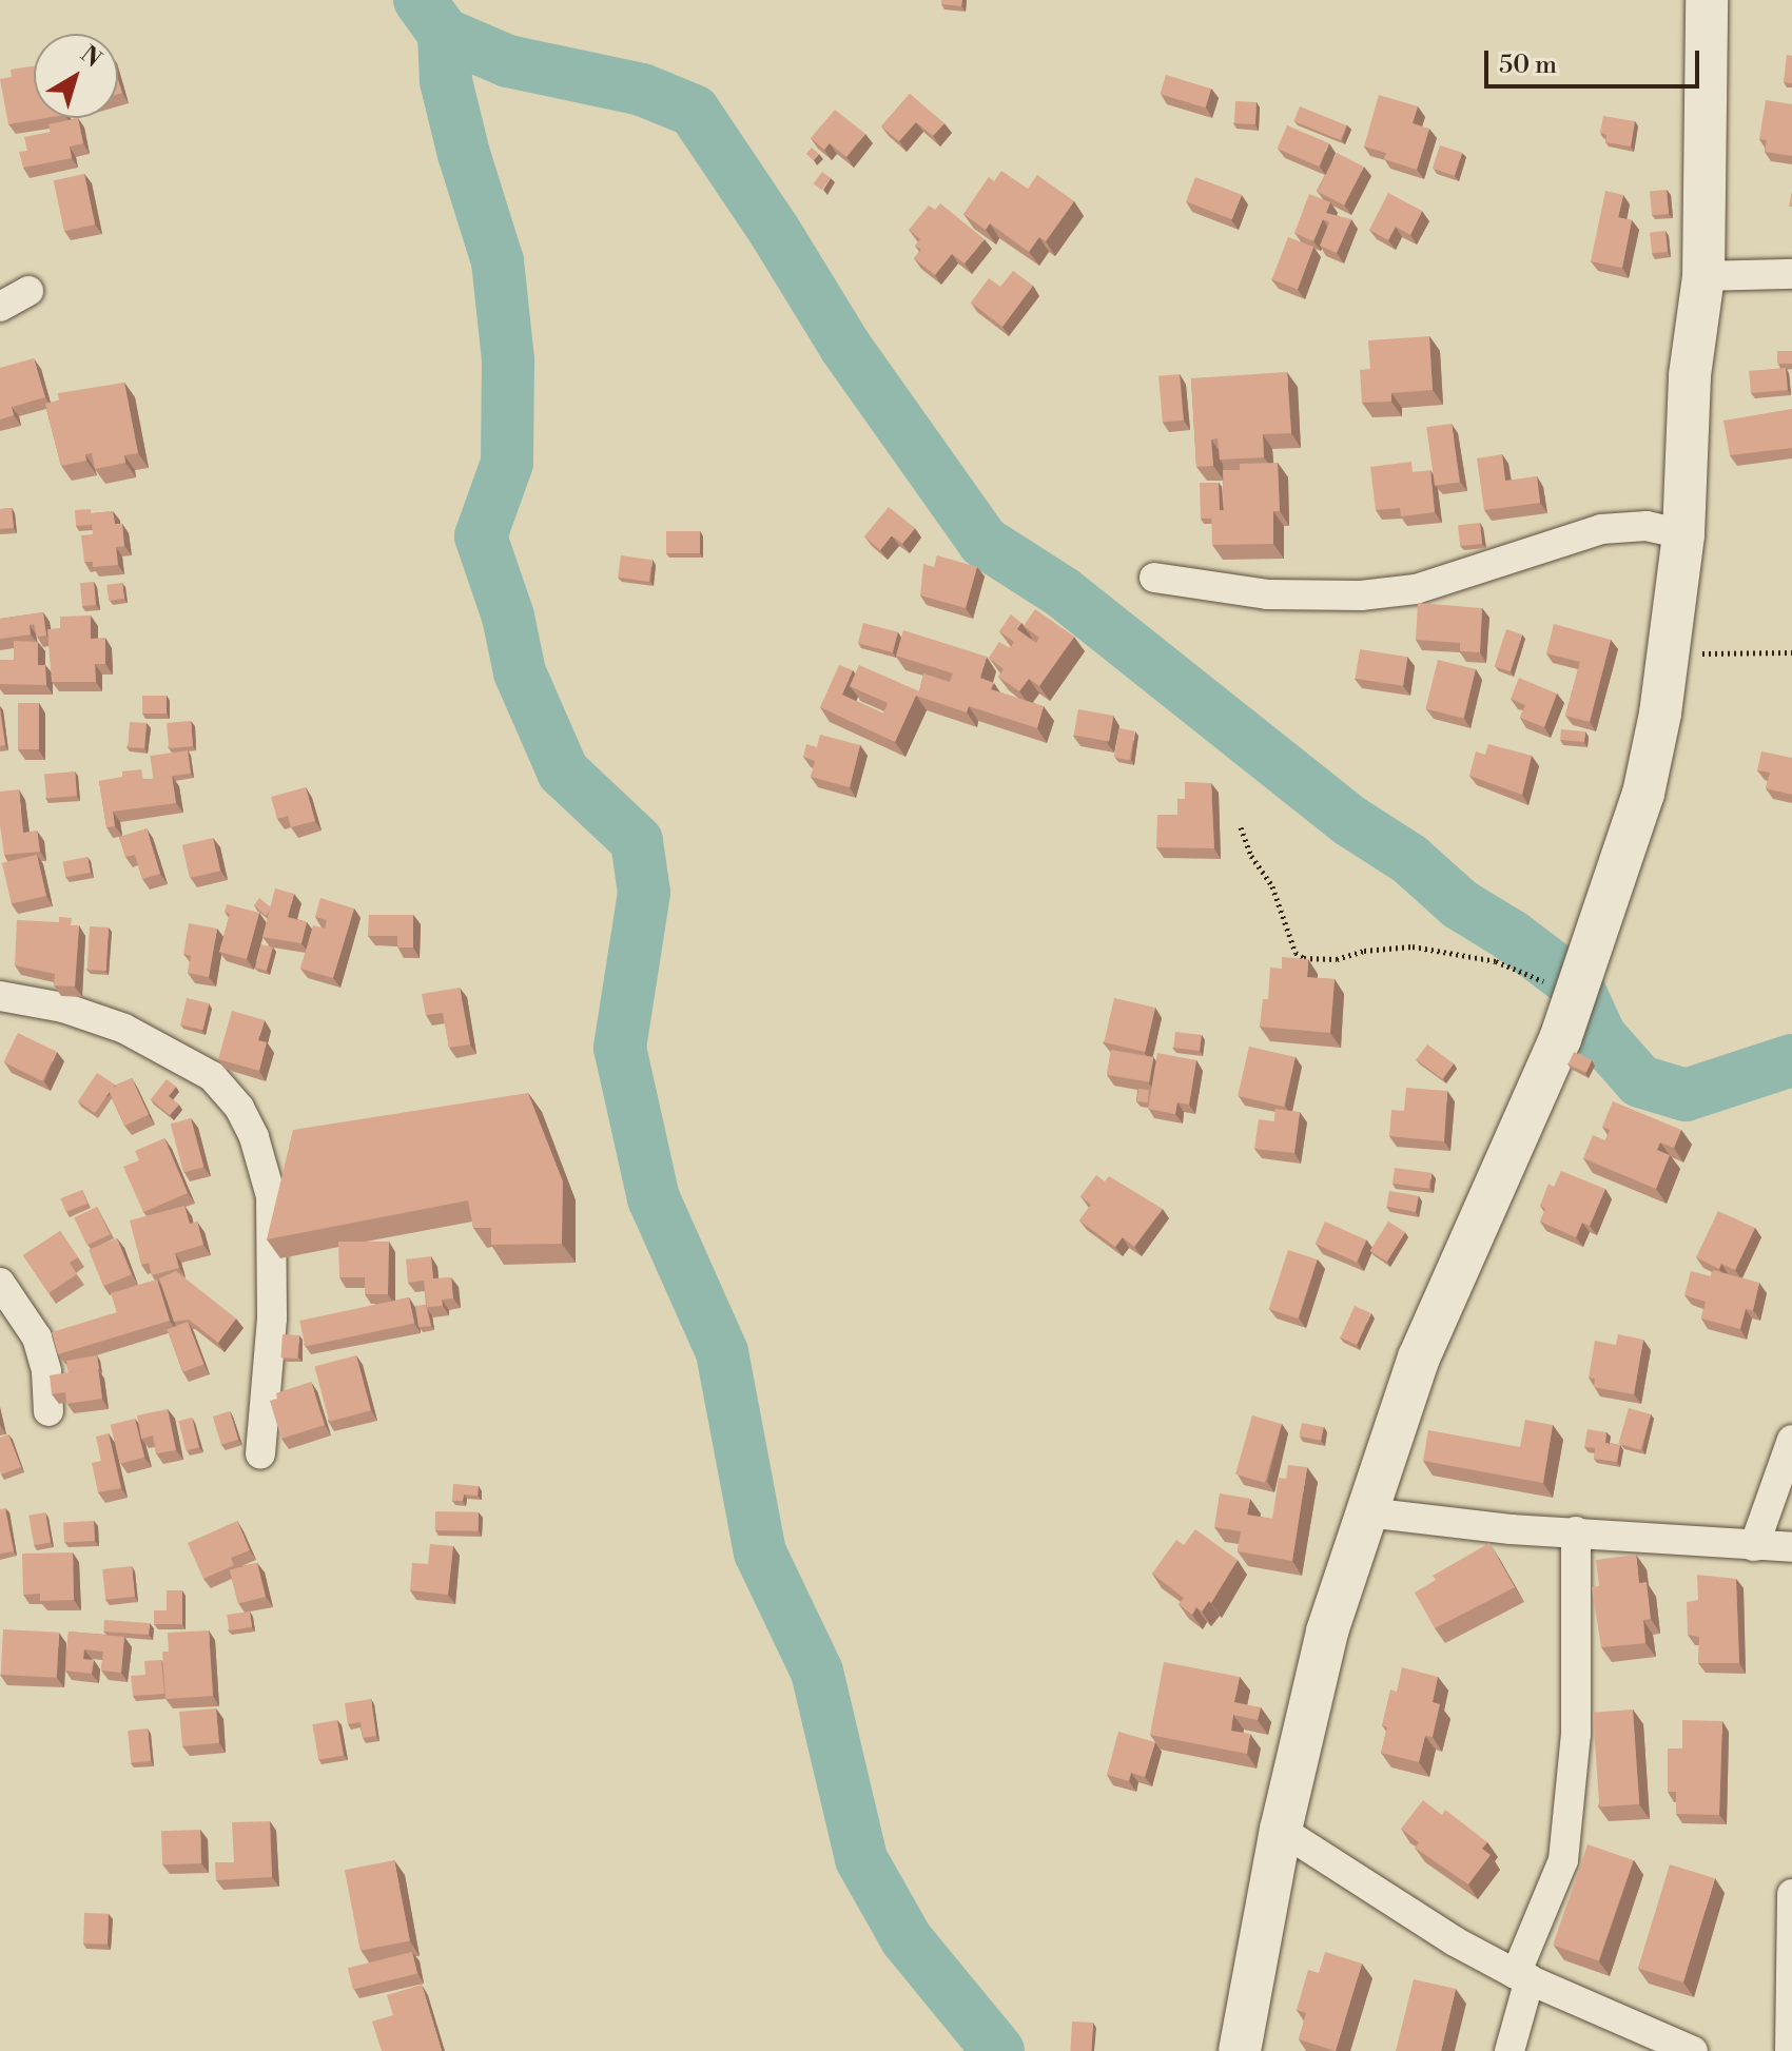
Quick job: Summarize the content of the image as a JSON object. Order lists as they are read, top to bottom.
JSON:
{
  "scale_bar": "50 m",
  "north": "top right"
}
